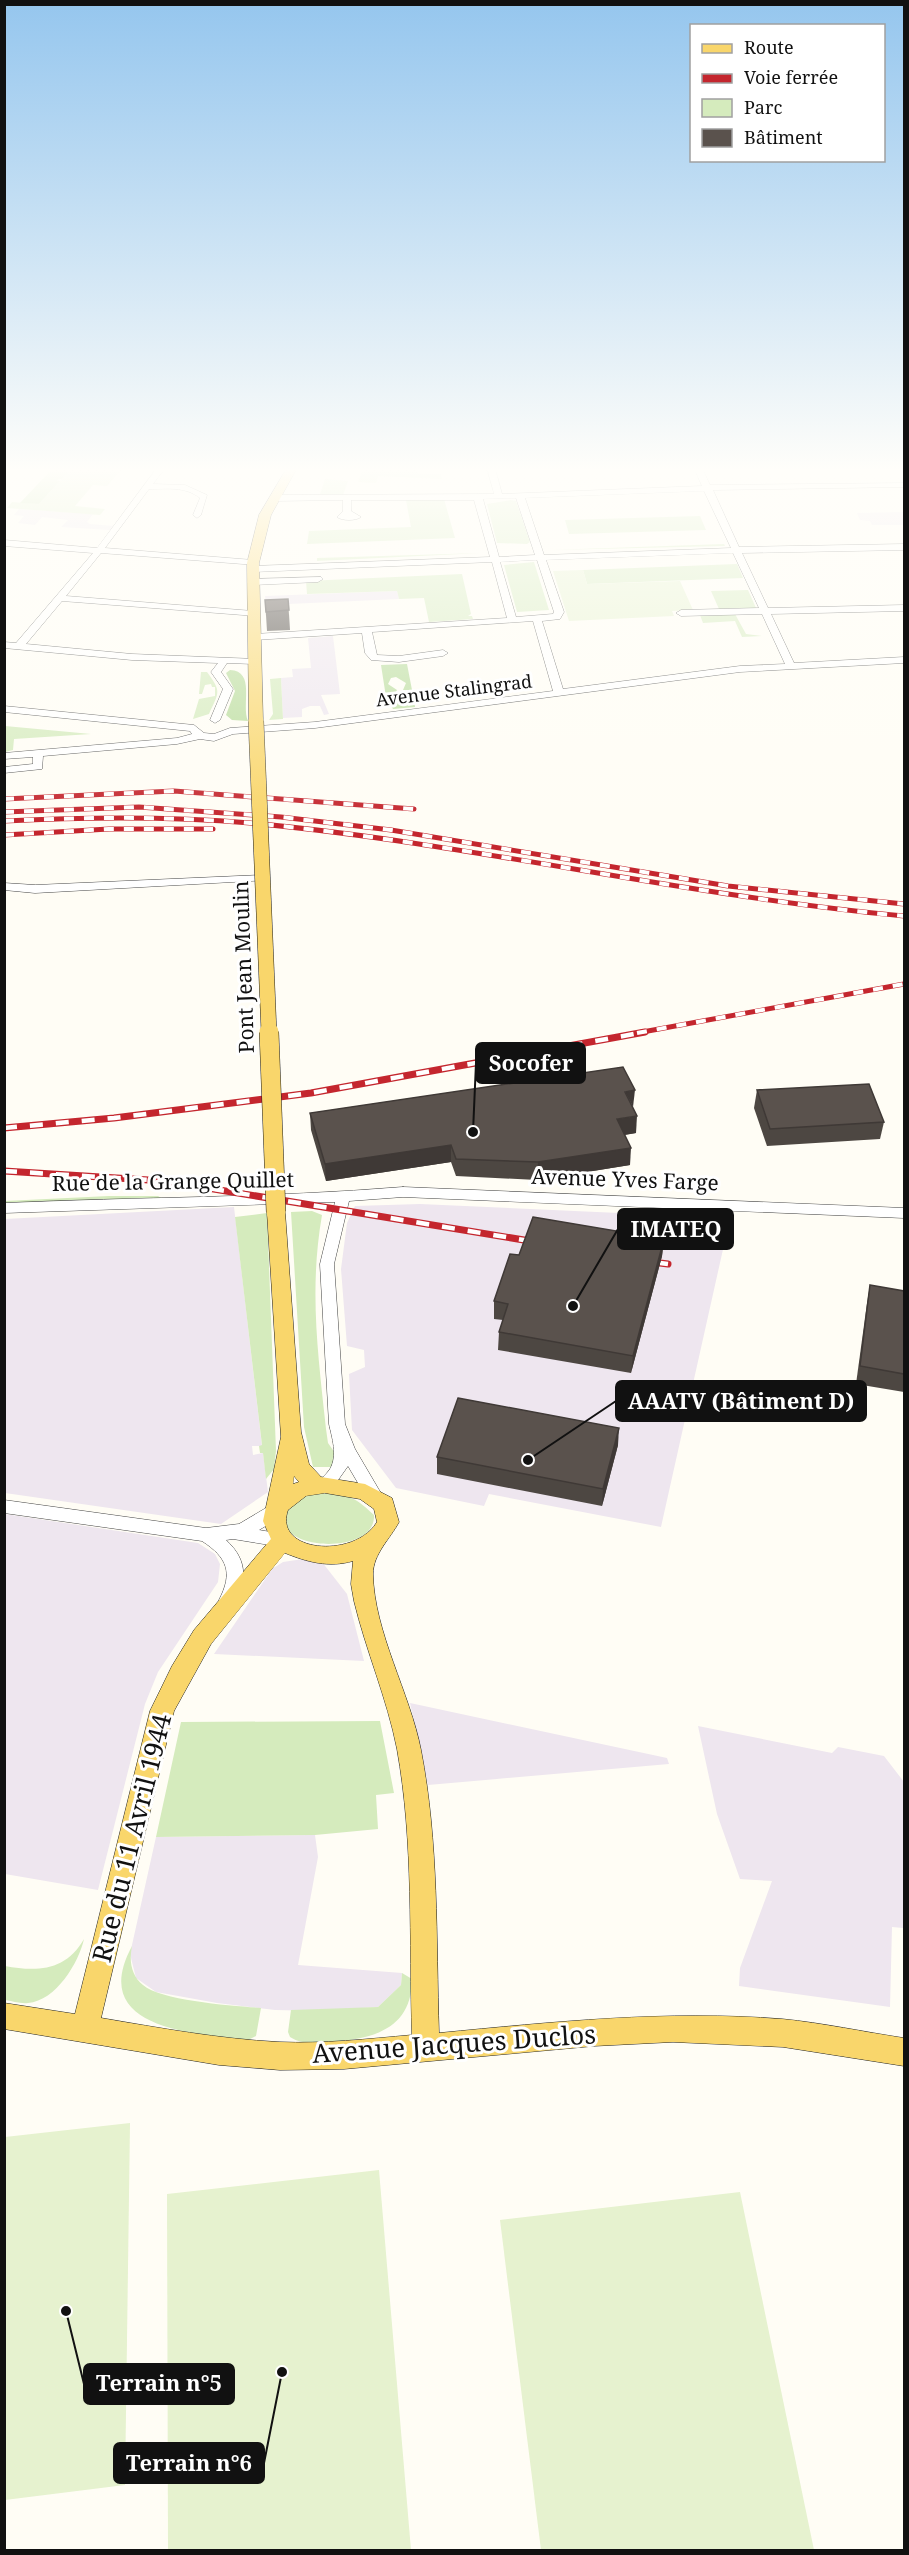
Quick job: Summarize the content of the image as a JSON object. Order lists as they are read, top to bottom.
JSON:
{
  "streets": {
    "main road": ["Pont Jean Moulin", "Rue du 11 Avril 1944", "Avenue Jacques Duclos"],
    "street": ["Avenue Stalingrad", "Avenue Yves Farge", "Rue de la Grange Quillet"]
  },
  "crossings": [
    ["Avenue Yves Farge", "Rue de la Grange Quillet"],
    ["Rue du 11 Avril 1944", "Avenue Jacques Duclos"]
  ],
  "places": [
    "Socofer",
    "IMATEQ",
    "AAATV (Bâtiment D)",
    "Terrain n°5",
    "Terrain n°6"
  ],
  "legend": [
    "Route",
    "Voie ferrée",
    "Parc",
    "Bâtiment"
  ]
}
